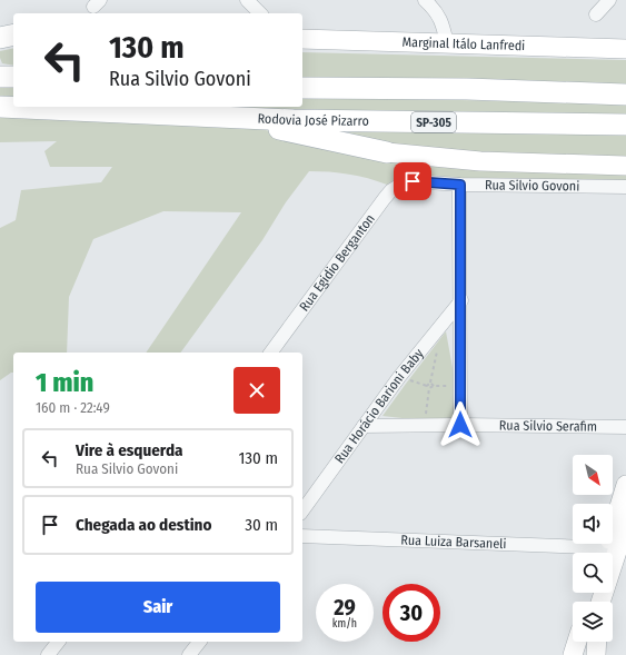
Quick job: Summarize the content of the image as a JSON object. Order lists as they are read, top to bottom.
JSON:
{
  "streets": {
    "main road": ["Marginal Itálo Lanfredi", "Rodovia José Pizarro", "SP-305"],
    "street": [
      "Rua Silvio Govoni",
      "Rua Egidio Berganton",
      "Rua Horácio Barioni Baby",
      "Rua Silvio Serafim",
      "Rua Luiza Barsaneli"
    ]
  },
  "crossings": [
    ["Rua Silvio Govoni", "Rua Egidio Berganton"],
    ["Rua Horácio Barioni Baby", "Rua Silvio Serafim"]
  ],
  "north": "bottom right",
  "page": {
    "turn": ["130 m", "Rua Silvio Govoni"],
    "heading": ["1 min", "160 m · 22:49"],
    "list": [
      {
        "name": "Vire à esquerda",
        "note": "Rua Silvio Govoni",
        "value": "130 m"
      },
      {
        "name": "Chegada ao destino",
        "value": "30 m"
      }
    ],
    "buttons": "Sair",
    "speed": "29 km/h",
    "limit": "30"
  }
}
